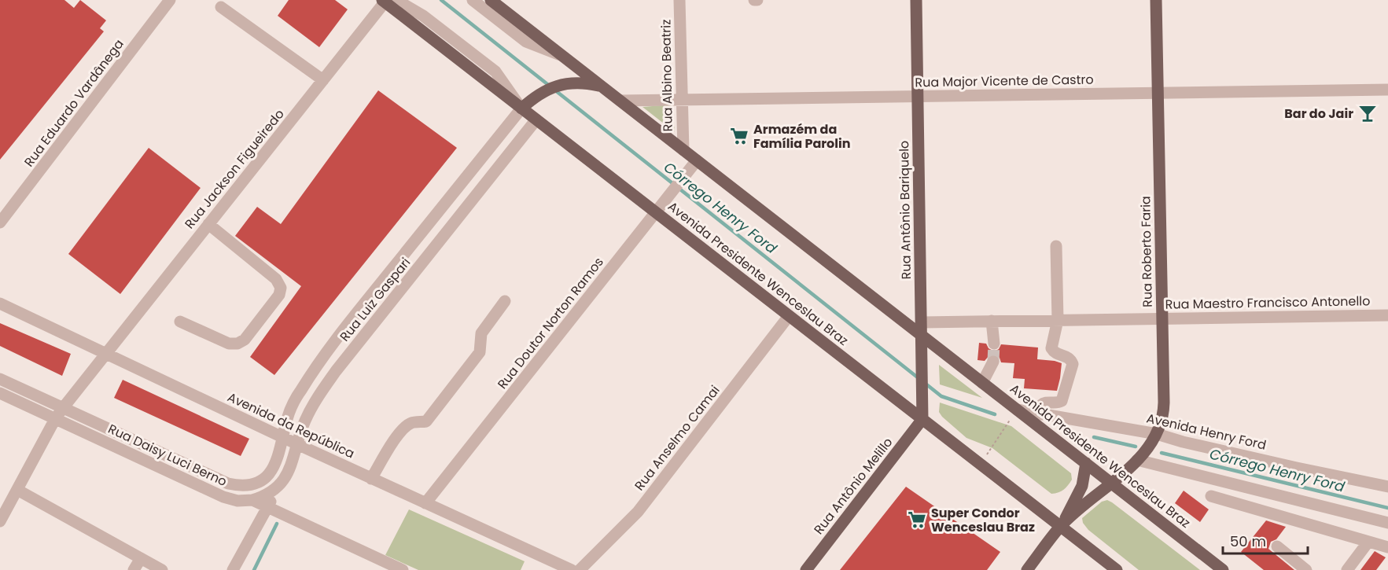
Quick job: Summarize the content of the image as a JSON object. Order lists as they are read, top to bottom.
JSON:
{
  "streets": {
    "main road": [
      "Rua Antônio Bariquelo",
      "Rua Roberto Faria",
      "Avenida Presidente Wenceslau Braz",
      "Rua Antônio Melillo"
    ],
    "street": [
      "Rua Albino Beatriz",
      "Rua Major Vicente de Castro",
      "Rua Eduardo Vardânega",
      "Rua Jackson Figueiredo",
      "Rua Luiz Gaspari",
      "Rua Maestro Francisco Antonello",
      "Rua Doutor Norton Ramos",
      "Avenida da República",
      "Avenida Henry Ford",
      "Rua Anselmo Camai",
      "Rua Daisy Luci Berno"
    ]
  },
  "crossings": [
    ["Rua Albino Beatriz", "Rua Major Vicente de Castro"],
    ["Rua Albino Beatriz", "Avenida Presidente Wenceslau Braz"],
    ["Rua Major Vicente de Castro", "Rua Antônio Bariquelo"],
    ["Rua Major Vicente de Castro", "Rua Roberto Faria"],
    ["Rua Major Vicente de Castro", "Avenida Presidente Wenceslau Braz"],
    ["Rua Jackson Figueiredo", "Avenida Presidente Wenceslau Braz"],
    ["Rua Jackson Figueiredo", "Avenida da República"],
    ["Rua Jackson Figueiredo", "Rua Daisy Luci Berno"],
    ["Rua Antônio Bariquelo", "Avenida Presidente Wenceslau Braz"],
    ["Rua Antônio Bariquelo", "Rua Maestro Francisco Antonello"],
    ["Rua Antônio Bariquelo", "Rua Antônio Melillo"],
    ["Rua Roberto Faria", "Avenida Presidente Wenceslau Braz"],
    ["Rua Roberto Faria", "Rua Maestro Francisco Antonello"],
    ["Rua Roberto Faria", "Avenida Henry Ford"],
    ["Avenida Presidente Wenceslau Braz", "Rua Luiz Gaspari"],
    ["Avenida Presidente Wenceslau Braz", "Rua Doutor Norton Ramos"],
    ["Avenida Presidente Wenceslau Braz", "Avenida Henry Ford"],
    ["Avenida Presidente Wenceslau Braz", "Rua Anselmo Camai"],
    ["Avenida Presidente Wenceslau Braz", "Rua Antônio Melillo"],
    ["Rua Luiz Gaspari", "Avenida da República"],
    ["Rua Luiz Gaspari", "Rua Daisy Luci Berno"],
    ["Rua Doutor Norton Ramos", "Avenida da República"]
  ],
  "water": ["Córrego Henry Ford"],
  "places": {
    "bar": ["Bar do Jair"],
    "supermarket": ["Armazém da Família Parolin", "Super Condor Wenceslau Braz"]
  },
  "scale_bar": "50 m"
}
